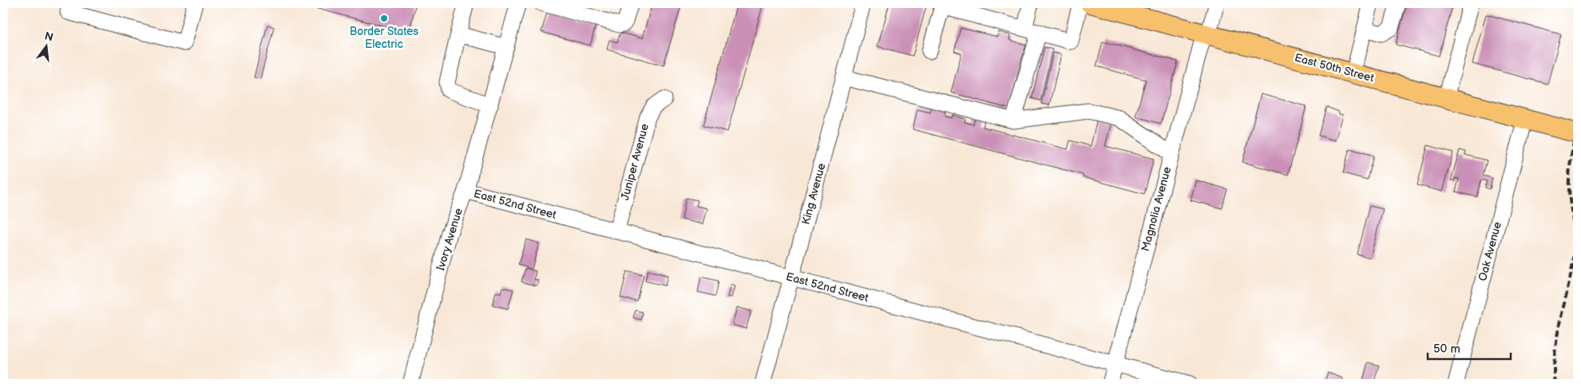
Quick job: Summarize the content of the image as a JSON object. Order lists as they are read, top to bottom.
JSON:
{
  "streets": {
    "main road": ["East 50th Street"],
    "street": [
      "Juniper Avenue",
      "King Avenue",
      "East 52nd Street",
      "Magnolia Avenue",
      "Ivory Avenue",
      "Oak Avenue"
    ]
  },
  "crossings": [
    ["East 50th Street", "Magnolia Avenue"],
    ["East 50th Street", "Oak Avenue"],
    ["Juniper Avenue", "East 52nd Street"],
    ["King Avenue", "East 52nd Street"],
    ["East 52nd Street", "Magnolia Avenue"],
    ["East 52nd Street", "Ivory Avenue"]
  ],
  "places": ["Border States Electric"],
  "scale_bar": "50 m",
  "north": "top"
}
